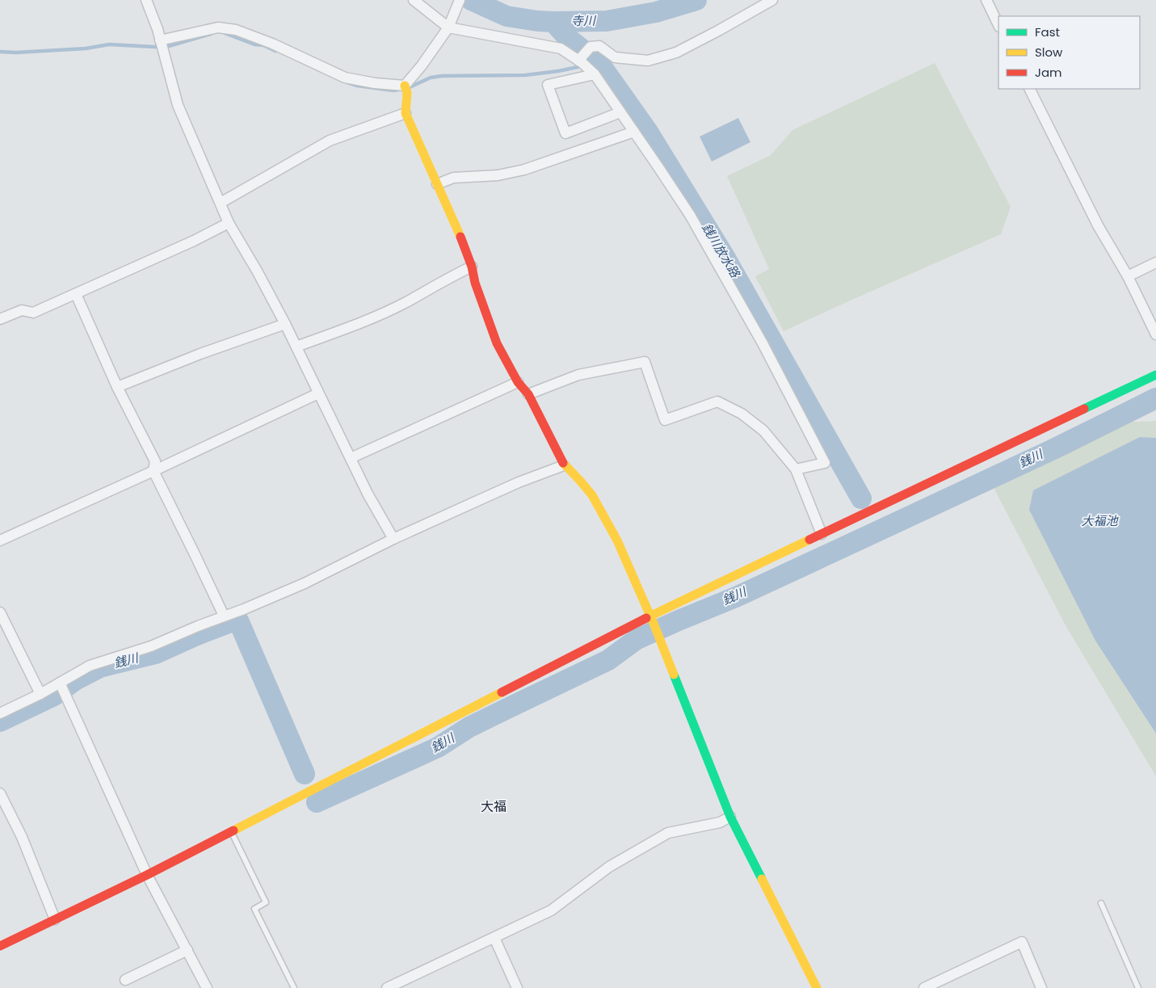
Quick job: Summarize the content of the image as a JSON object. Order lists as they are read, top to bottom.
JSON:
{
  "districts": ["大福"],
  "water": [
    "寺川",
    "銭川放水路",
    "銭川",
    "大福池"
  ],
  "legend": ["Fast", "Slow", "Jam"]
}
